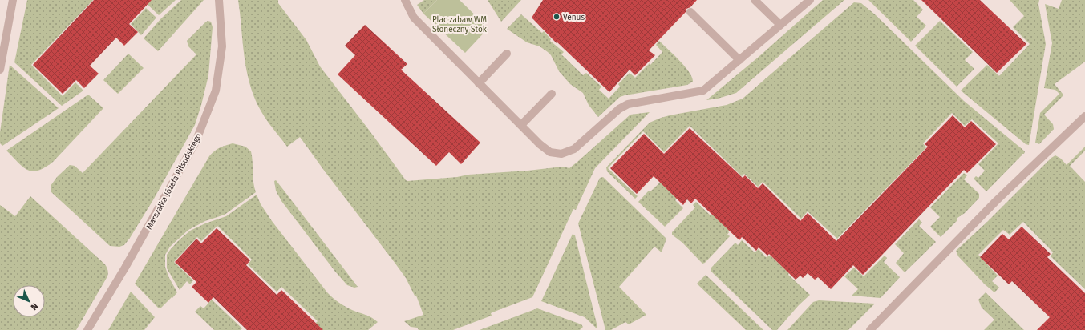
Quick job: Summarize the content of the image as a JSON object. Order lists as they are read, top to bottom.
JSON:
{
  "streets": {
    "street": ["Marszałka Józefa Piłsudskiego"]
  },
  "parks": ["Plac zabaw WM Słoneczny Stok"],
  "places": ["Venus"],
  "north": "bottom right"
}
